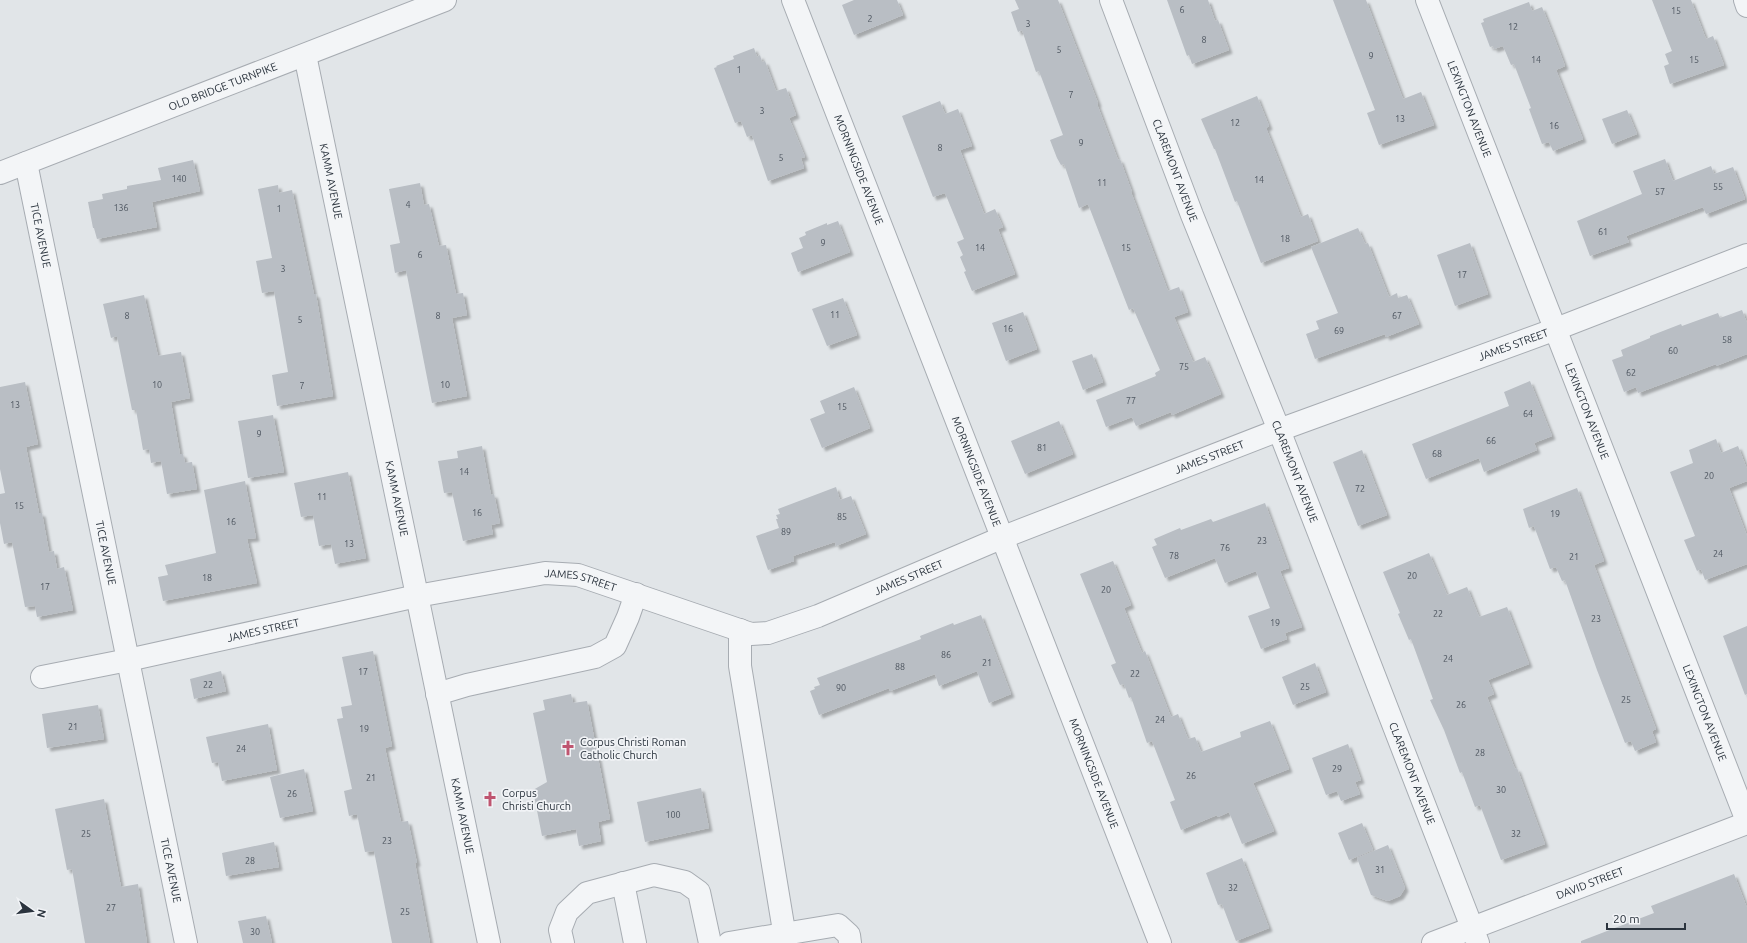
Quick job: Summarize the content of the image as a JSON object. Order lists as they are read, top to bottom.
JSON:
{
  "streets": {
    "street": [
      "OLD BRIDGE TURNPIKE",
      "LEXINGTON AVENUE",
      "MORNINGSIDE AVENUE",
      "CLAREMONT AVENUE",
      "KAMM AVENUE",
      "TICE AVENUE",
      "JAMES STREET",
      "DAVID STREET"
    ]
  },
  "crossings": [
    ["OLD BRIDGE TURNPIKE", "KAMM AVENUE"],
    ["OLD BRIDGE TURNPIKE", "TICE AVENUE"],
    ["LEXINGTON AVENUE", "JAMES STREET"],
    ["LEXINGTON AVENUE", "DAVID STREET"],
    ["MORNINGSIDE AVENUE", "JAMES STREET"],
    ["CLAREMONT AVENUE", "JAMES STREET"],
    ["CLAREMONT AVENUE", "DAVID STREET"],
    ["KAMM AVENUE", "JAMES STREET"],
    ["TICE AVENUE", "JAMES STREET"]
  ],
  "places": {
    "church": ["Corpus Christi Roman Catholic Church", "Corpus Christi Church"]
  },
  "house_numbers": [
    "6",
    "15",
    "2",
    "3",
    "12",
    "8",
    "5",
    "9",
    "14",
    "15",
    "1",
    "7",
    "3",
    "13",
    "12",
    "16",
    "9",
    "8",
    "5",
    "140",
    "14",
    "11",
    "55",
    "57",
    "4",
    "136",
    "1",
    "61",
    "18",
    "9",
    "14",
    "15",
    "6",
    "3",
    "17",
    "11",
    "8",
    "8",
    "67",
    "5",
    "16",
    "69",
    "58",
    "60",
    "75",
    "62",
    "10",
    "10",
    "7",
    "77",
    "13",
    "15",
    "64",
    "9",
    "66",
    "81",
    "68",
    "14",
    "20",
    "72",
    "11",
    "15",
    "16",
    "19",
    "85",
    "16",
    "89",
    "23",
    "13",
    "76",
    "24",
    "78",
    "21",
    "20",
    "18",
    "17",
    "20",
    "22",
    "23",
    "19",
    "86",
    "24",
    "21",
    "88",
    "17",
    "22",
    "22",
    "25",
    "90",
    "25",
    "26",
    "24",
    "21",
    "19",
    "24",
    "28",
    "29",
    "26",
    "21",
    "30",
    "26",
    "100",
    "25",
    "32",
    "23",
    "28",
    "31",
    "32",
    "27",
    "25",
    "30"
  ],
  "scale_bar": "20 m",
  "north": "right"
}
